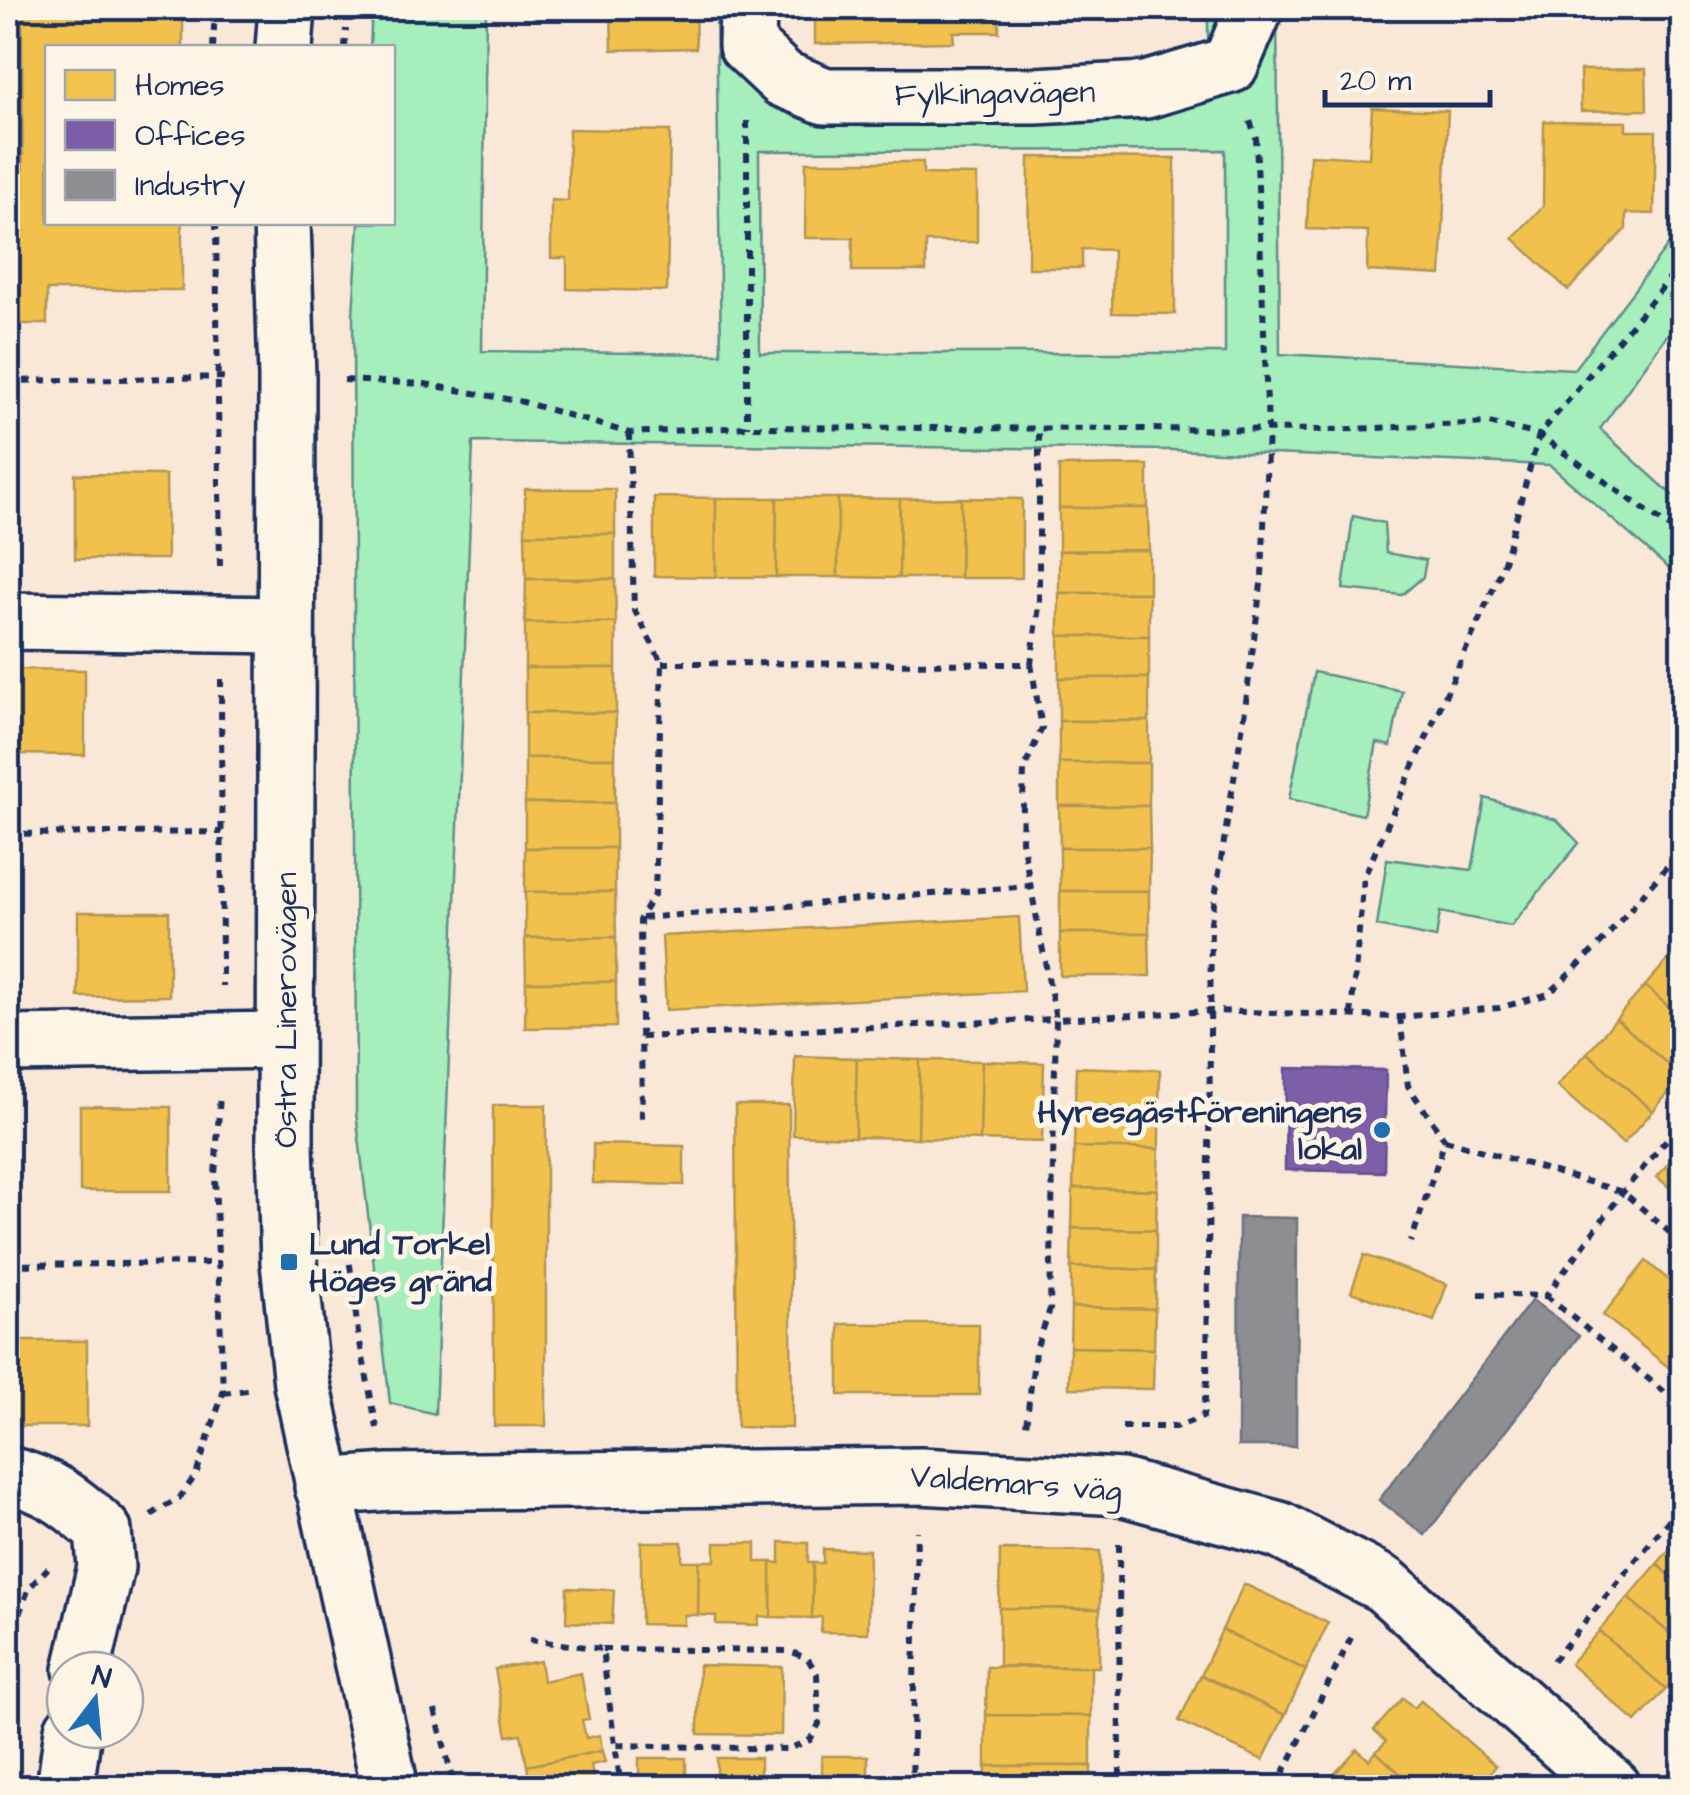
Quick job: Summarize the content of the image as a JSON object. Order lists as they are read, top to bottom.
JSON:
{
  "streets": {
    "street": ["Fylkingavägen", "Östra Linerovägen", "Valdemars väg"]
  },
  "crossings": [
    ["Östra Linerovägen", "Valdemars väg"]
  ],
  "places": {
    "other": ["Hyresgästföreningens lokal"],
    "transit": ["Lund Torkel Höges gränd"]
  },
  "legend": ["Homes", "Offices", "Industry"],
  "scale_bar": "20 m",
  "north": "top"
}
